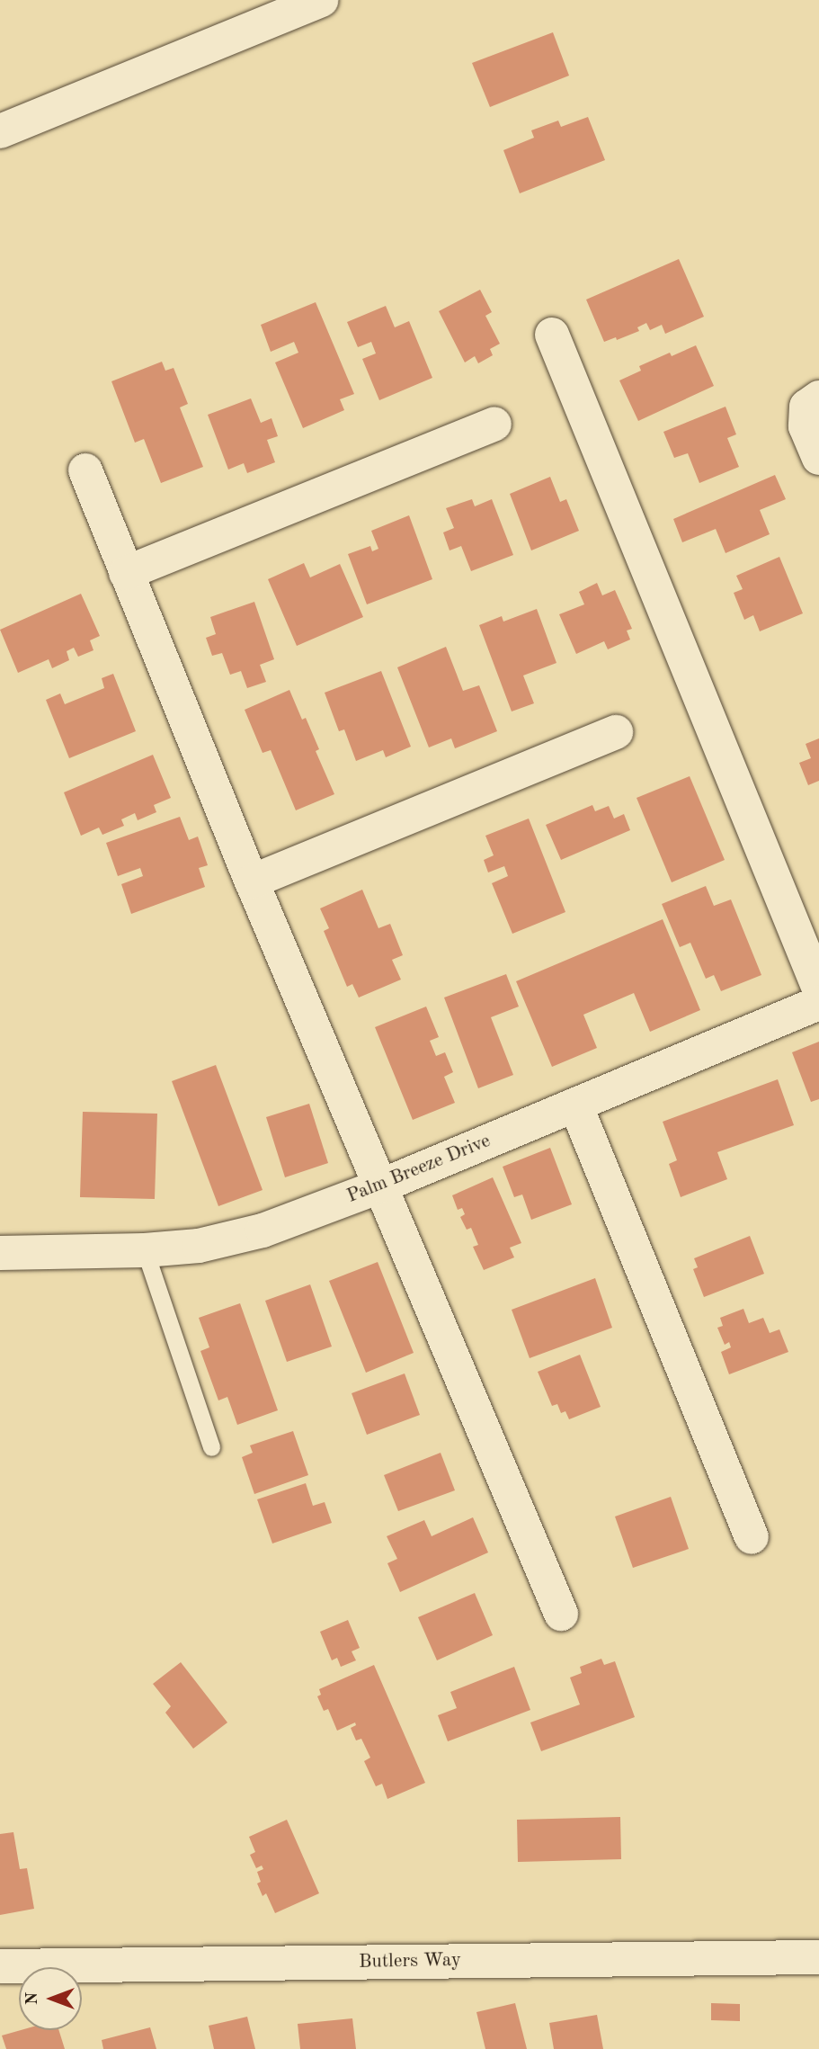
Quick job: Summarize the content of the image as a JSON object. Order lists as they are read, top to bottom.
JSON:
{
  "streets": {
    "street": ["Palm Breeze Drive", "Butlers Way"]
  },
  "north": "left"
}
